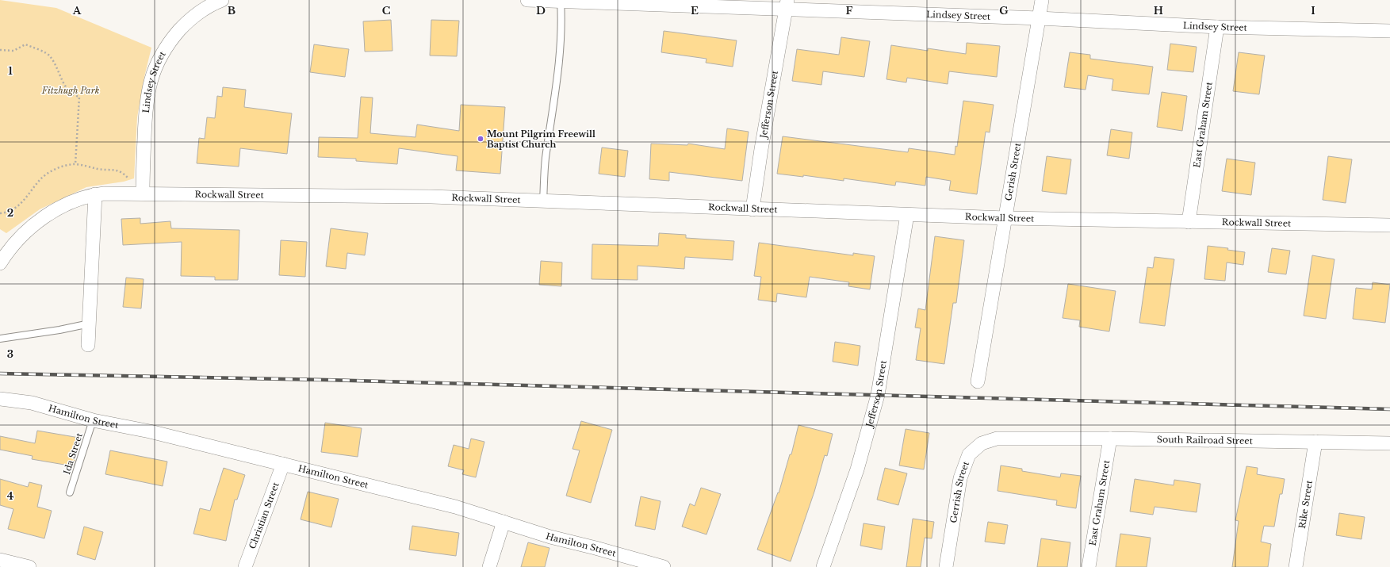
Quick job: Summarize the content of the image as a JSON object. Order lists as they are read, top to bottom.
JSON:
{
  "streets": {
    "street": [
      "Lindsey Street",
      "Jefferson Street",
      "East Graham Street",
      "Gerish Street",
      "Rockwall Street",
      "Hamilton Street",
      "South Railroad Street",
      "Gerrish Street",
      "Rike Street",
      "Christian Street"
    ],
    "lane": ["Ida Street"]
  },
  "crossings": [
    ["Lindsey Street", "Jefferson Street"],
    ["Lindsey Street", "East Graham Street"],
    ["Lindsey Street", "Gerish Street"],
    ["Lindsey Street", "Rockwall Street"],
    ["Jefferson Street", "Rockwall Street"],
    ["East Graham Street", "Rockwall Street"],
    ["East Graham Street", "South Railroad Street"],
    ["Gerish Street", "Rockwall Street"],
    ["Hamilton Street", "Ida Street"],
    ["Hamilton Street", "Christian Street"],
    ["South Railroad Street", "Gerrish Street"],
    ["South Railroad Street", "Rike Street"]
  ],
  "parks": ["Fitzhugh Park"],
  "places": ["Mount Pilgrim Freewill Baptist Church"],
  "grid": {
    "columns": [
      "A",
      "B",
      "C",
      "D",
      "E",
      "F",
      "G",
      "H",
      "I"
    ],
    "rows": [
      "1",
      "2",
      "3",
      "4"
    ]
  }
}
